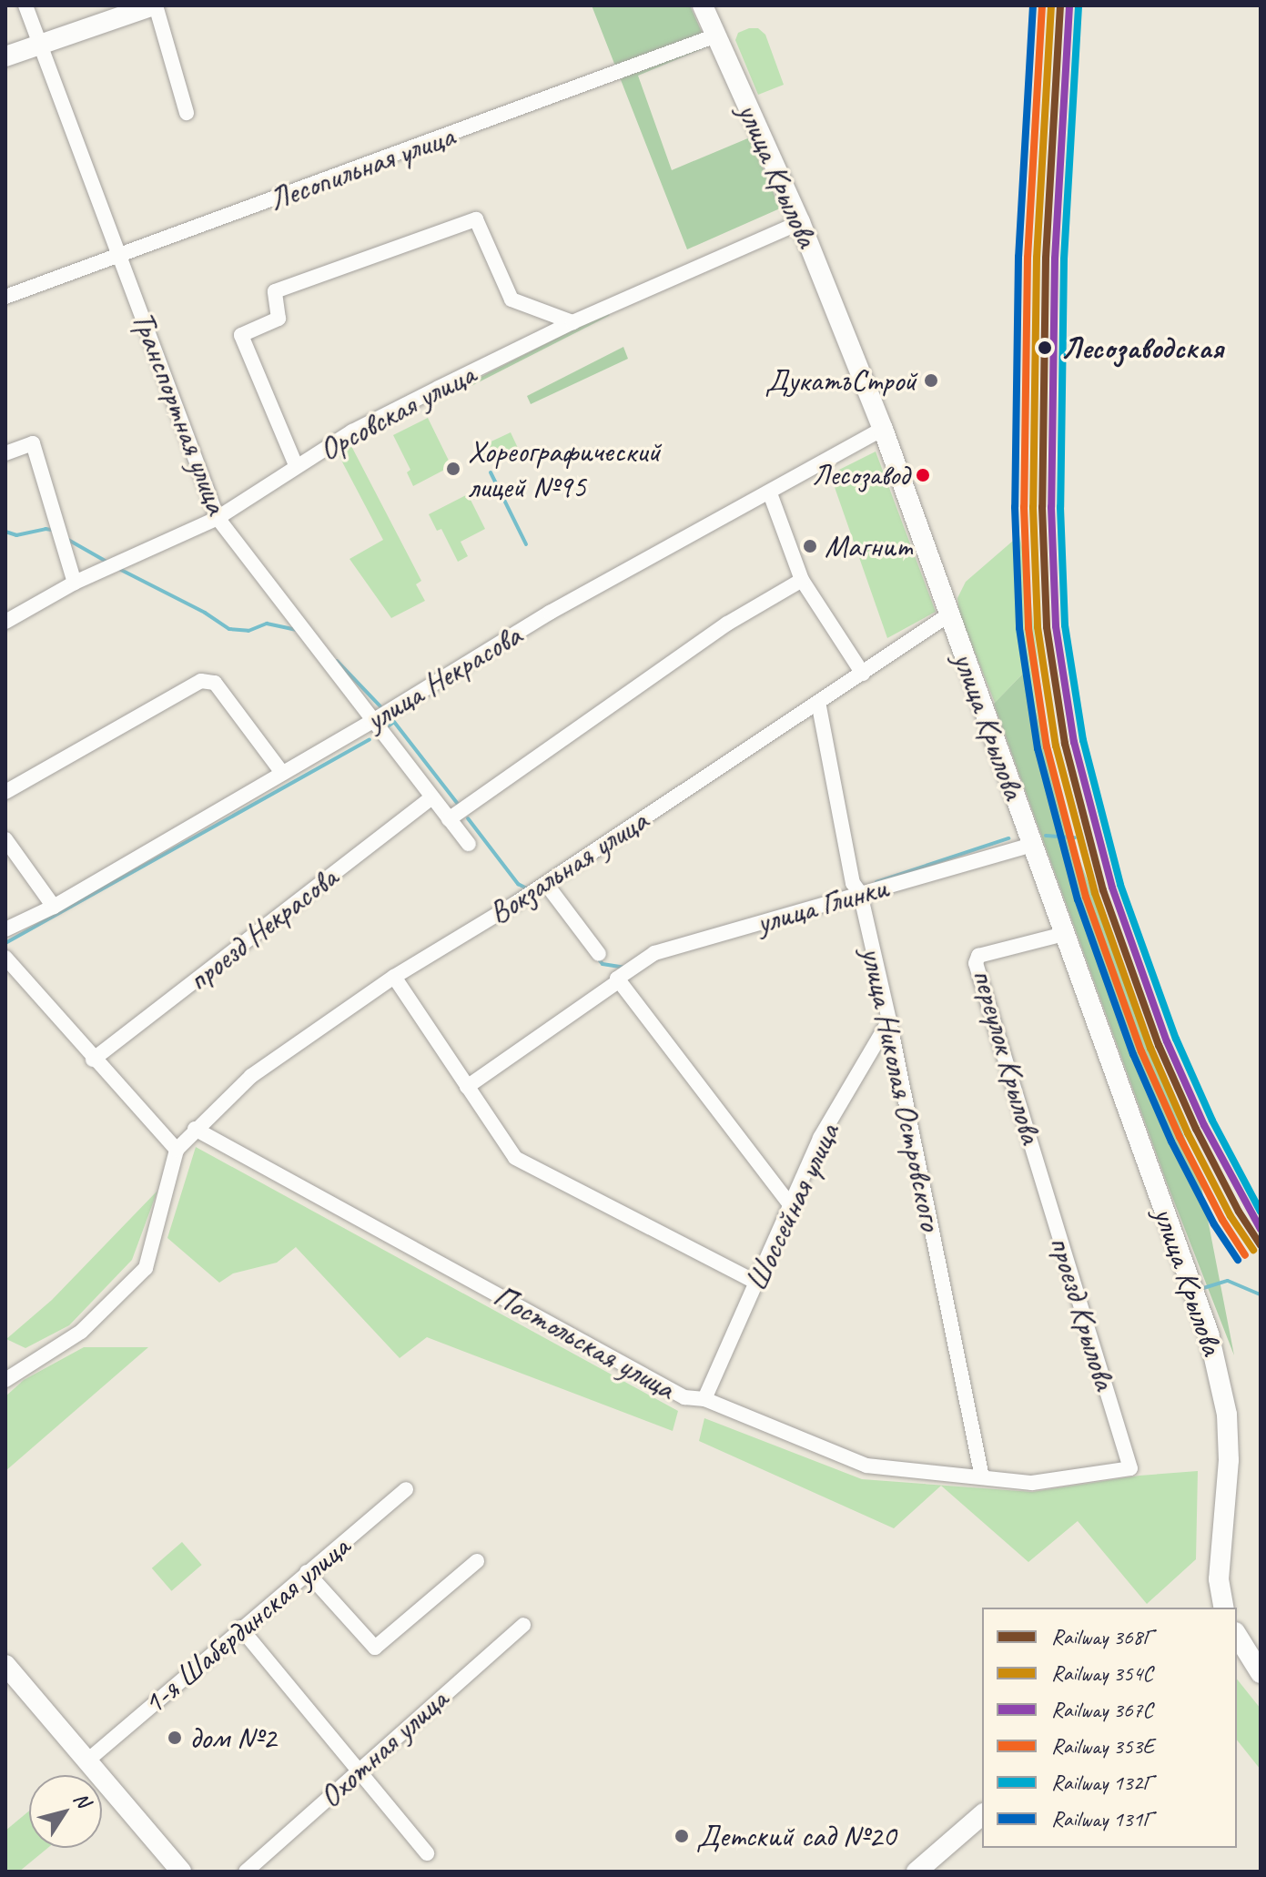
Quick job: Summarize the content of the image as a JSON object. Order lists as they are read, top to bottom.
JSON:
{
  "streets": {
    "main road": ["улица Крылова"],
    "street": [
      "Лесопильная улица",
      "Орсовская улица",
      "Транспортная улица",
      "улица Некрасова",
      "Вокзальная улица",
      "улица Глинки",
      "проезд Некрасова",
      "переулок Крылова",
      "улица Николая Островского",
      "Шоссейная улица",
      "проезд Крылова",
      "Постольская улица",
      "1-я Шабердинская улица",
      "Охотная улица"
    ]
  },
  "crossings": [
    ["Лесопильная улица", "улица Крылова"],
    ["Лесопильная улица", "Транспортная улица"],
    ["улица Крылова", "Орсовская улица"],
    ["улица Крылова", "улица Некрасова"],
    ["улица Крылова", "Вокзальная улица"],
    ["улица Крылова", "улица Глинки"],
    ["улица Крылова", "переулок Крылова"],
    ["Орсовская улица", "Транспортная улица"],
    ["Транспортная улица", "улица Некрасова"],
    ["Транспортная улица", "проезд Некрасова"],
    ["Вокзальная улица", "улица Николая Островского"],
    ["Вокзальная улица", "Постольская улица"],
    ["улица Глинки", "улица Николая Островского"],
    ["переулок Крылова", "проезд Крылова"],
    ["улица Николая Островского", "Шоссейная улица"],
    ["улица Николая Островского", "Постольская улица"],
    ["Шоссейная улица", "Постольская улица"],
    ["проезд Крылова", "Постольская улица"]
  ],
  "places": [
    "Лесозаводская",
    "ДукатъСтрой",
    "Хореографический лицей №95",
    "Лесозавод",
    "Магнит",
    "дом №2",
    "Детский сад №20"
  ],
  "lines": [
    "rail line 368Г",
    "rail line 354С",
    "rail line 353Е",
    "rail line 131Г",
    "rail line 367С",
    "rail line 132Г"
  ],
  "legend": [
    "Railway 368Г",
    "Railway 354С",
    "Railway 367С",
    "Railway 353Е",
    "Railway 132Г",
    "Railway 131Г"
  ],
  "north": "top right"
}
